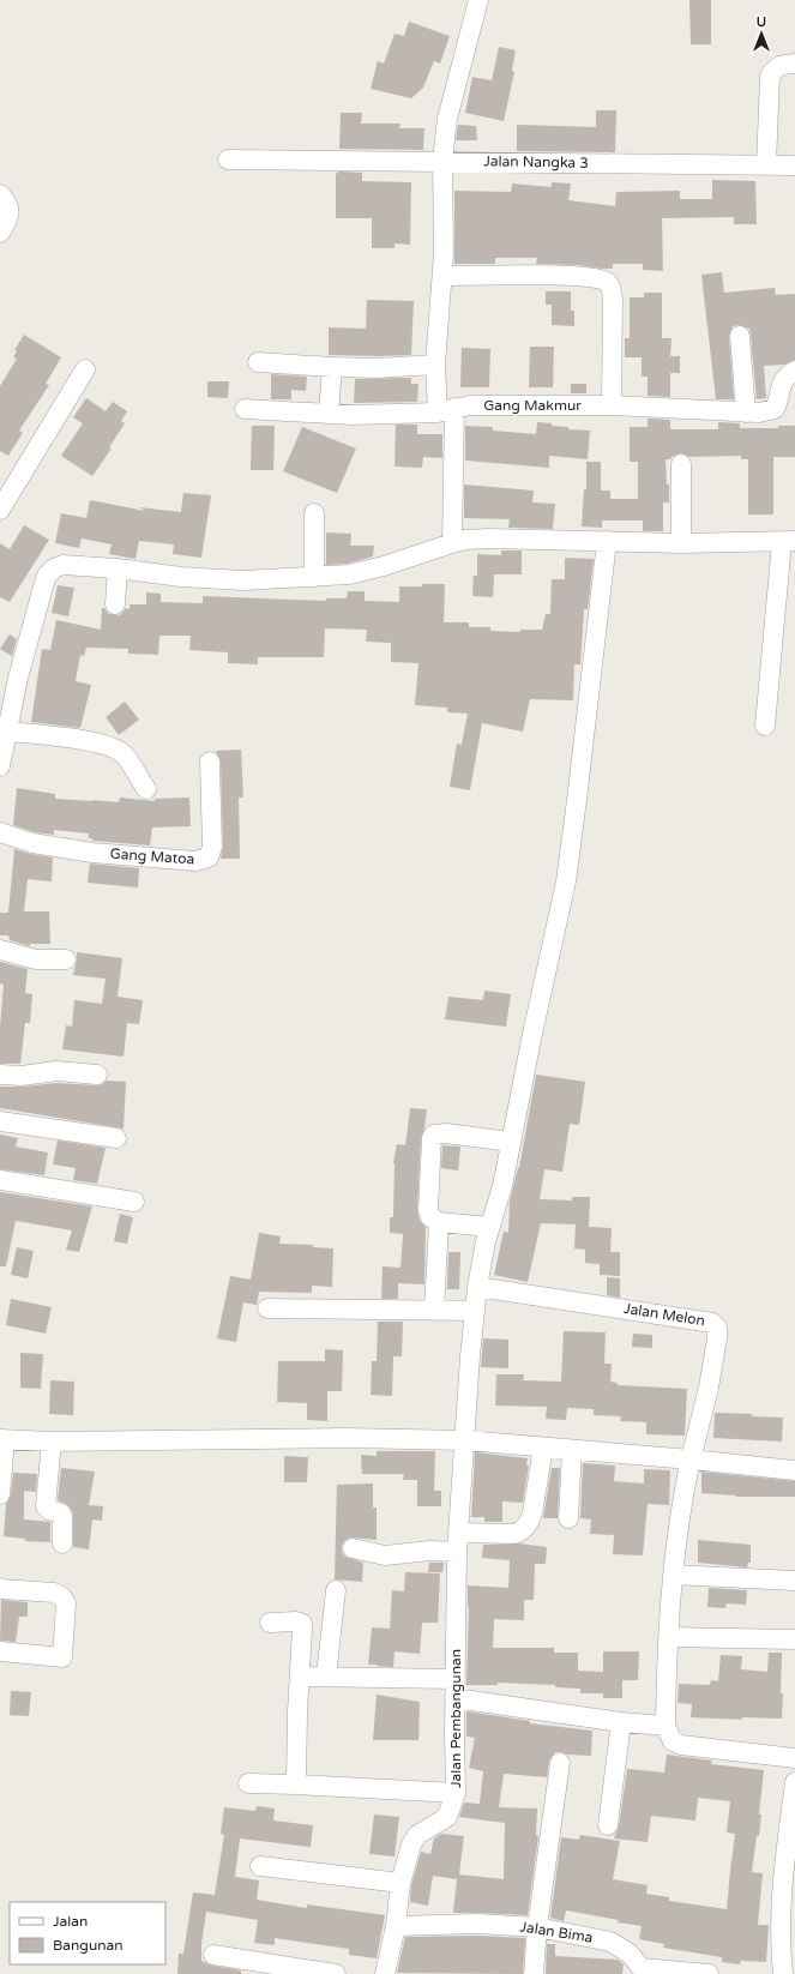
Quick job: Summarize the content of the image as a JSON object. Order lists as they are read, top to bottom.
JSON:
{
  "streets": {
    "street": [
      "Jalan Nangka 3",
      "Gang Makmur",
      "Gang Matoa",
      "Jalan Melon",
      "Jalan Pembangunan",
      "Jalan Bima"
    ]
  },
  "crossings": [
    ["Jalan Melon", "Jalan Pembangunan"],
    ["Jalan Pembangunan", "Jalan Bima"]
  ],
  "legend": ["Jalan", "Bangunan"],
  "north": "top"
}
